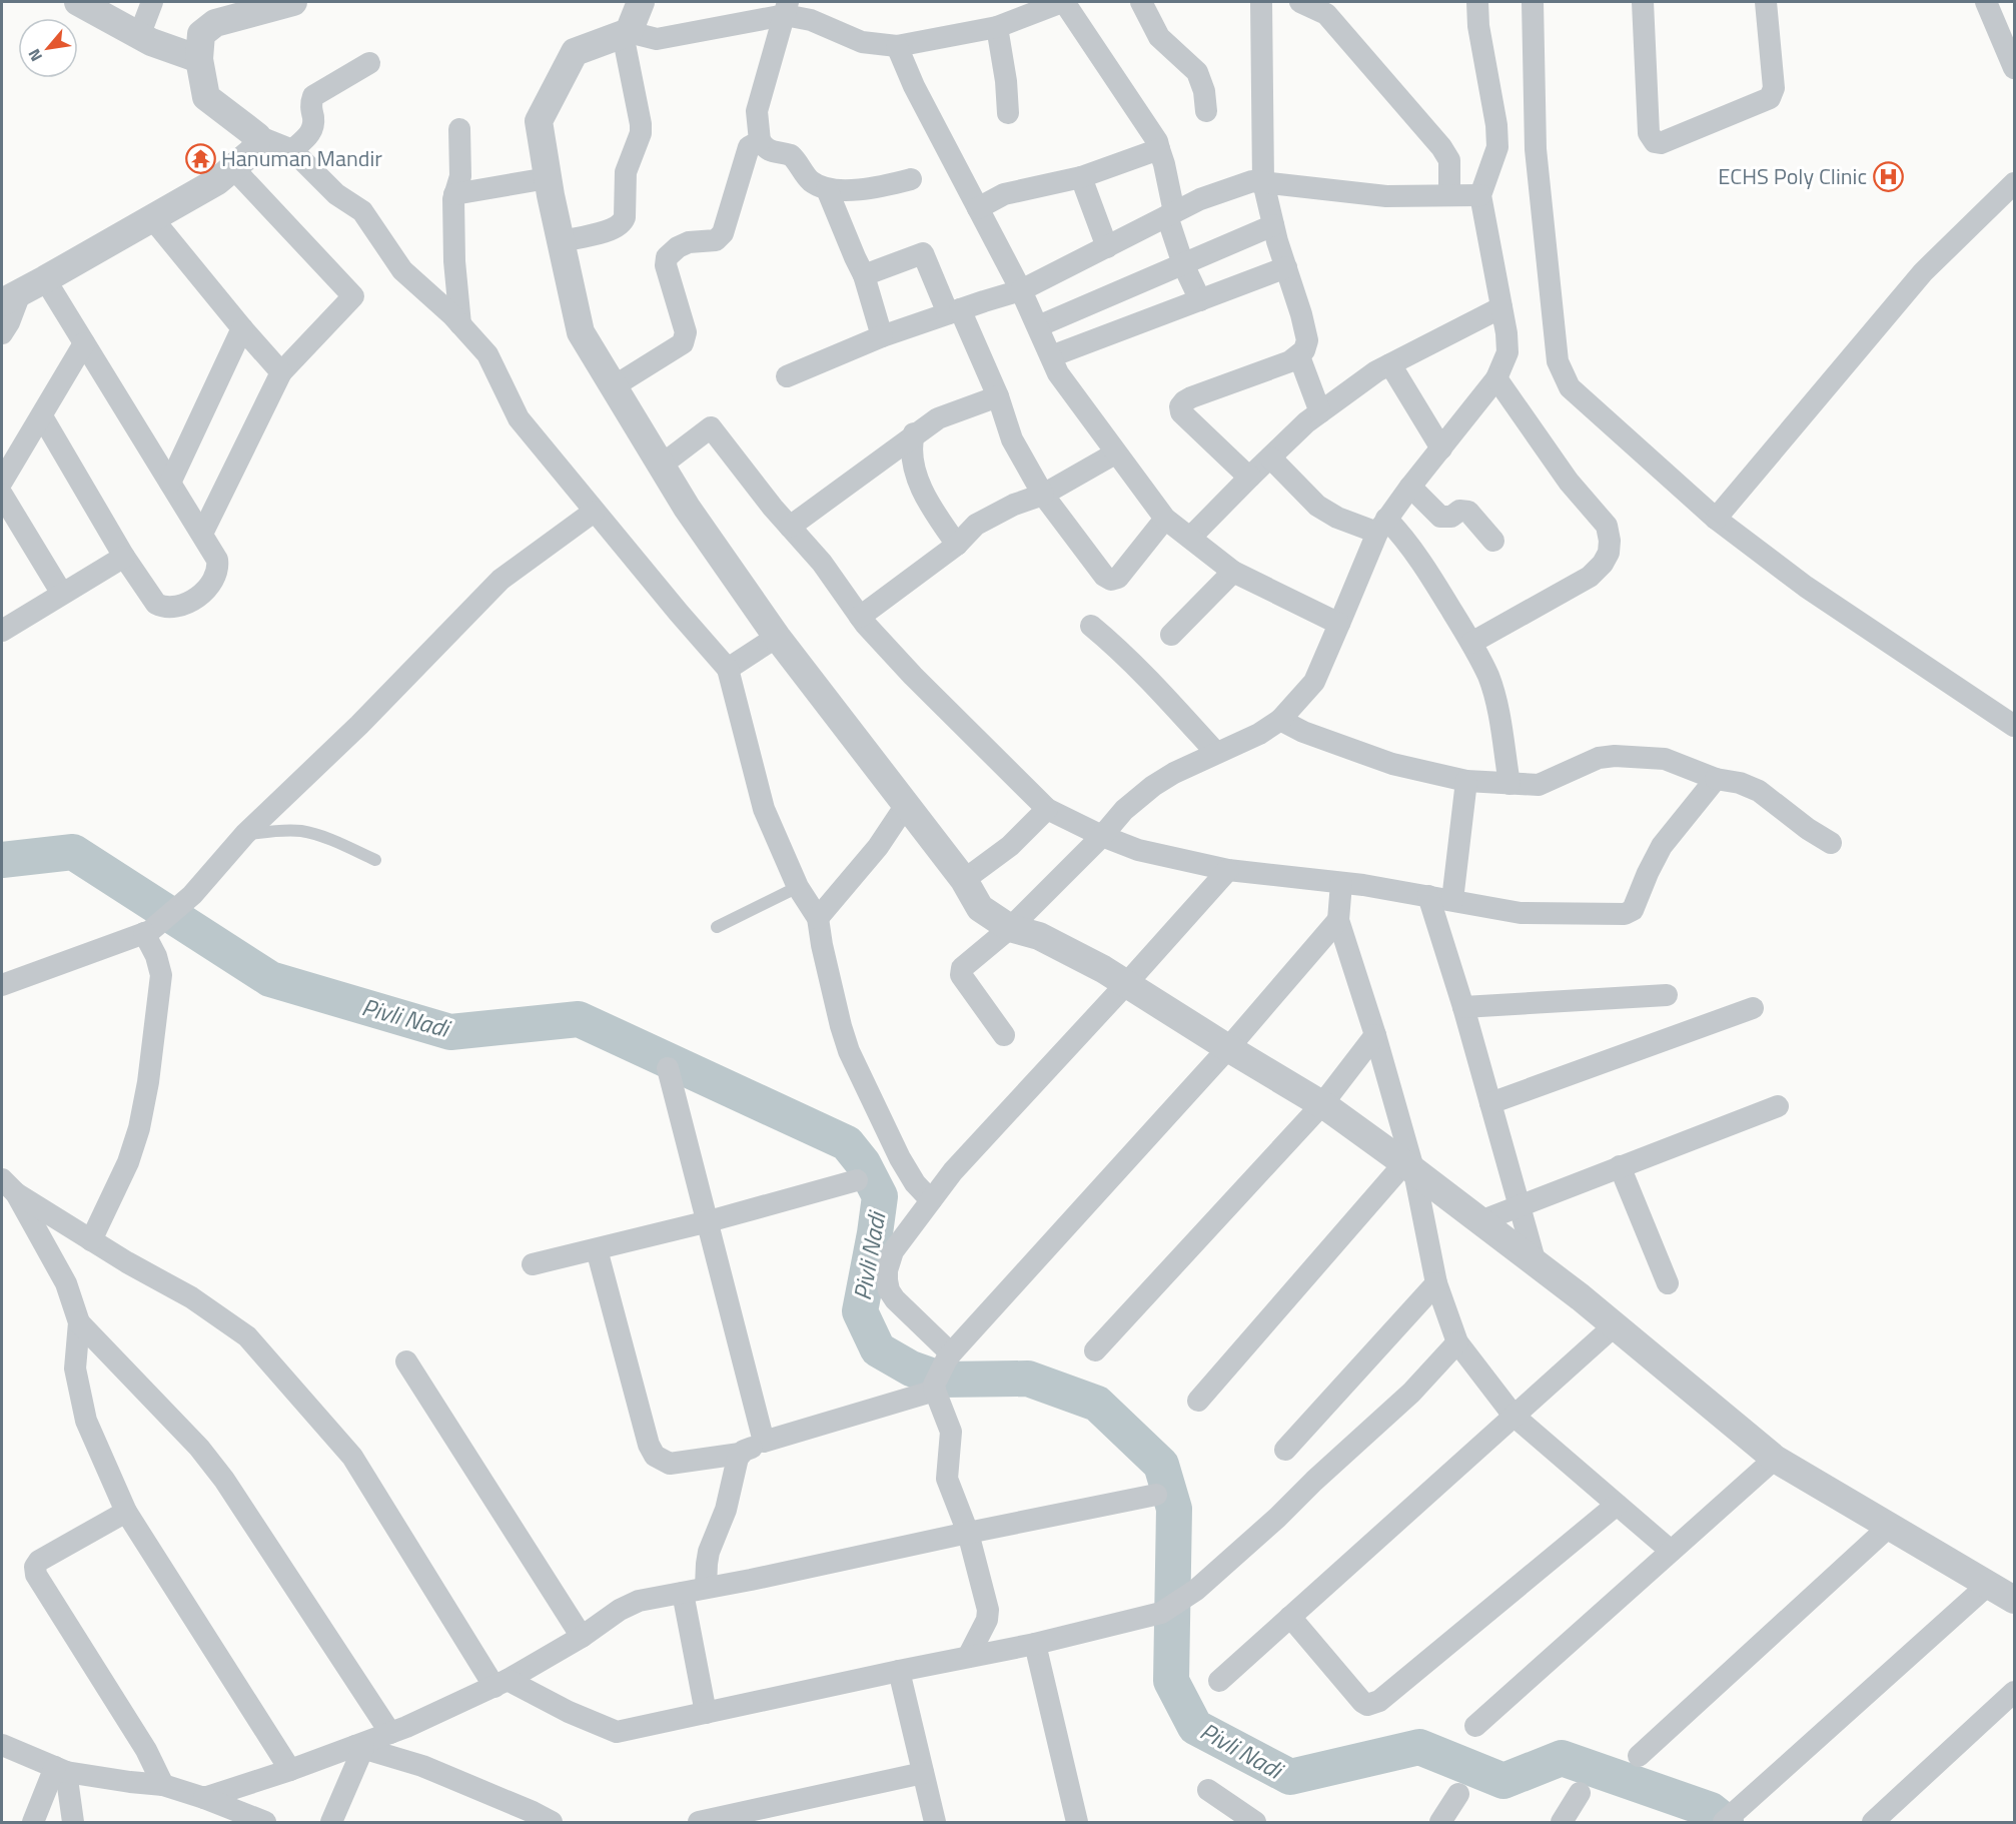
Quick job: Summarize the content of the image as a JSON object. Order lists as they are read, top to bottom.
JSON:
{
  "water": ["Pivli Nadi"],
  "places": {
    "temple": ["Hanuman Mandir"],
    "hospital": ["ECHS Poly Clinic"]
  },
  "north": "bottom left"
}
